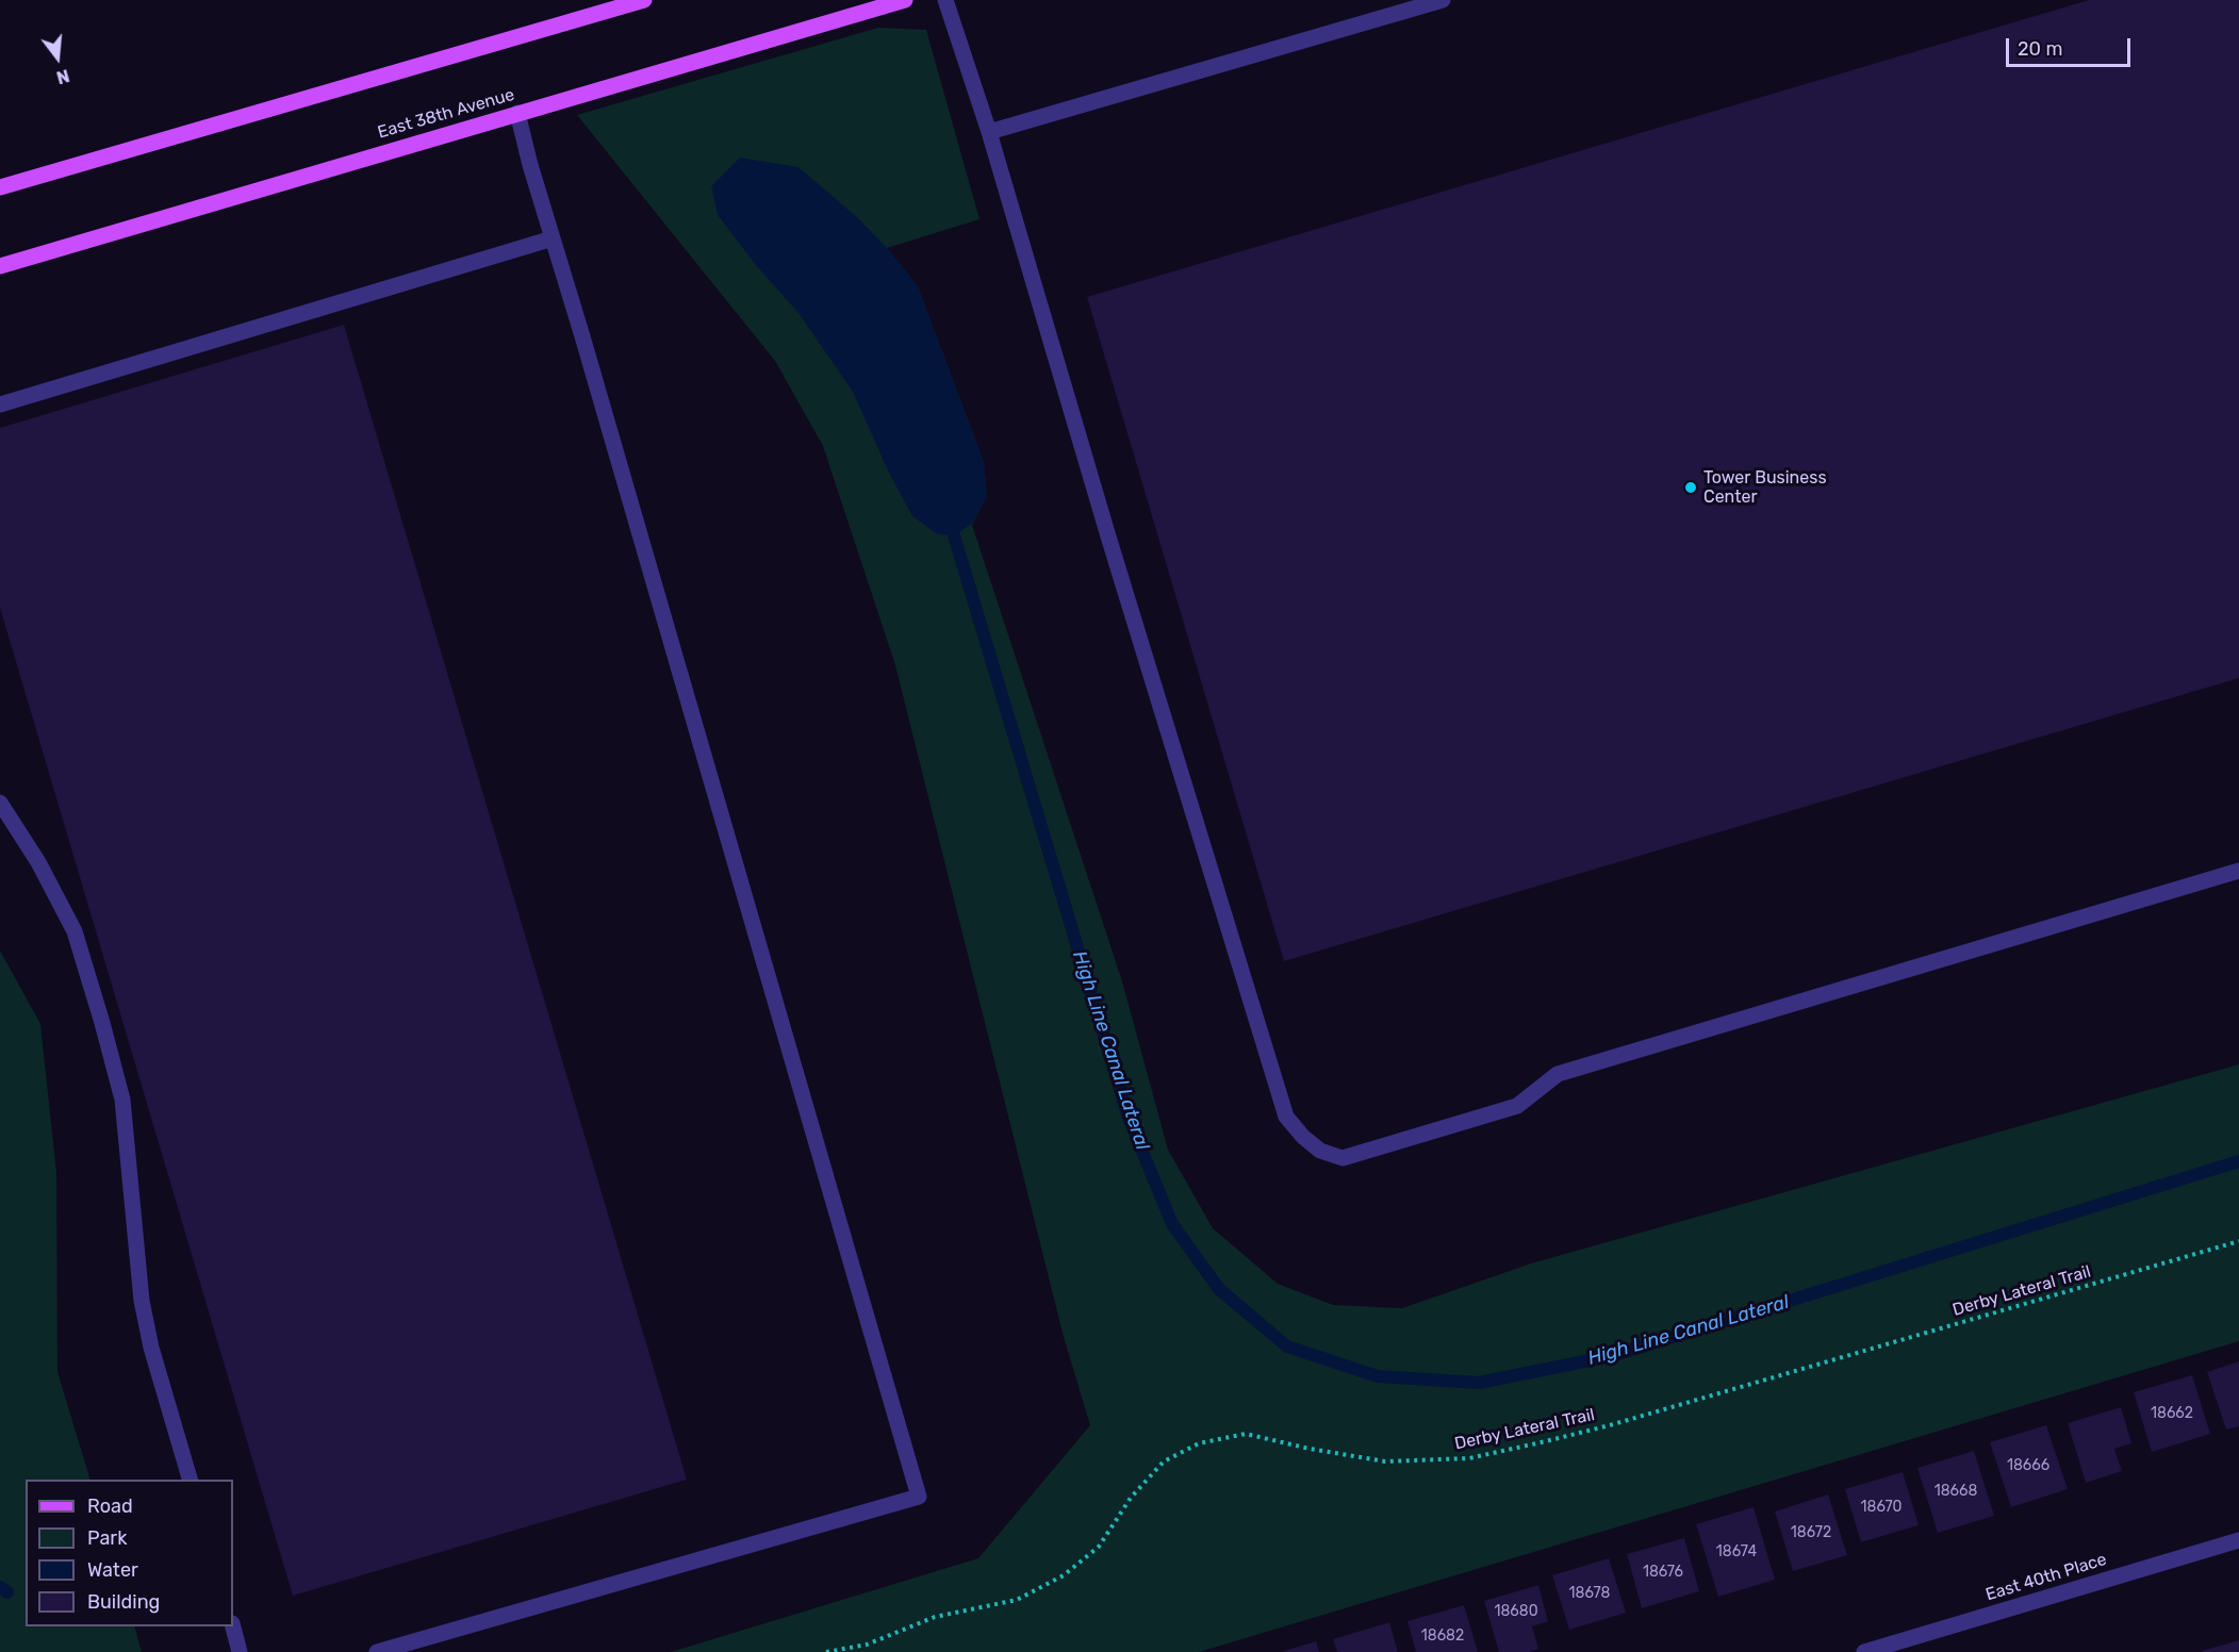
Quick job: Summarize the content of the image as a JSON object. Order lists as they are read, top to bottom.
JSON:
{
  "streets": {
    "main road": ["East 38th Avenue"],
    "street": ["East 40th Place"],
    "path": ["Derby Lateral Trail"]
  },
  "water": ["High Line Canal Lateral"],
  "places": ["Tower Business Center"],
  "house_numbers": [
    "18662",
    "18666",
    "18668",
    "18670",
    "18672",
    "18674",
    "18676",
    "18678",
    "18680",
    "18682"
  ],
  "legend": [
    "Road",
    "Park",
    "Water",
    "Building"
  ],
  "scale_bar": "20 m",
  "north": "bottom"
}
